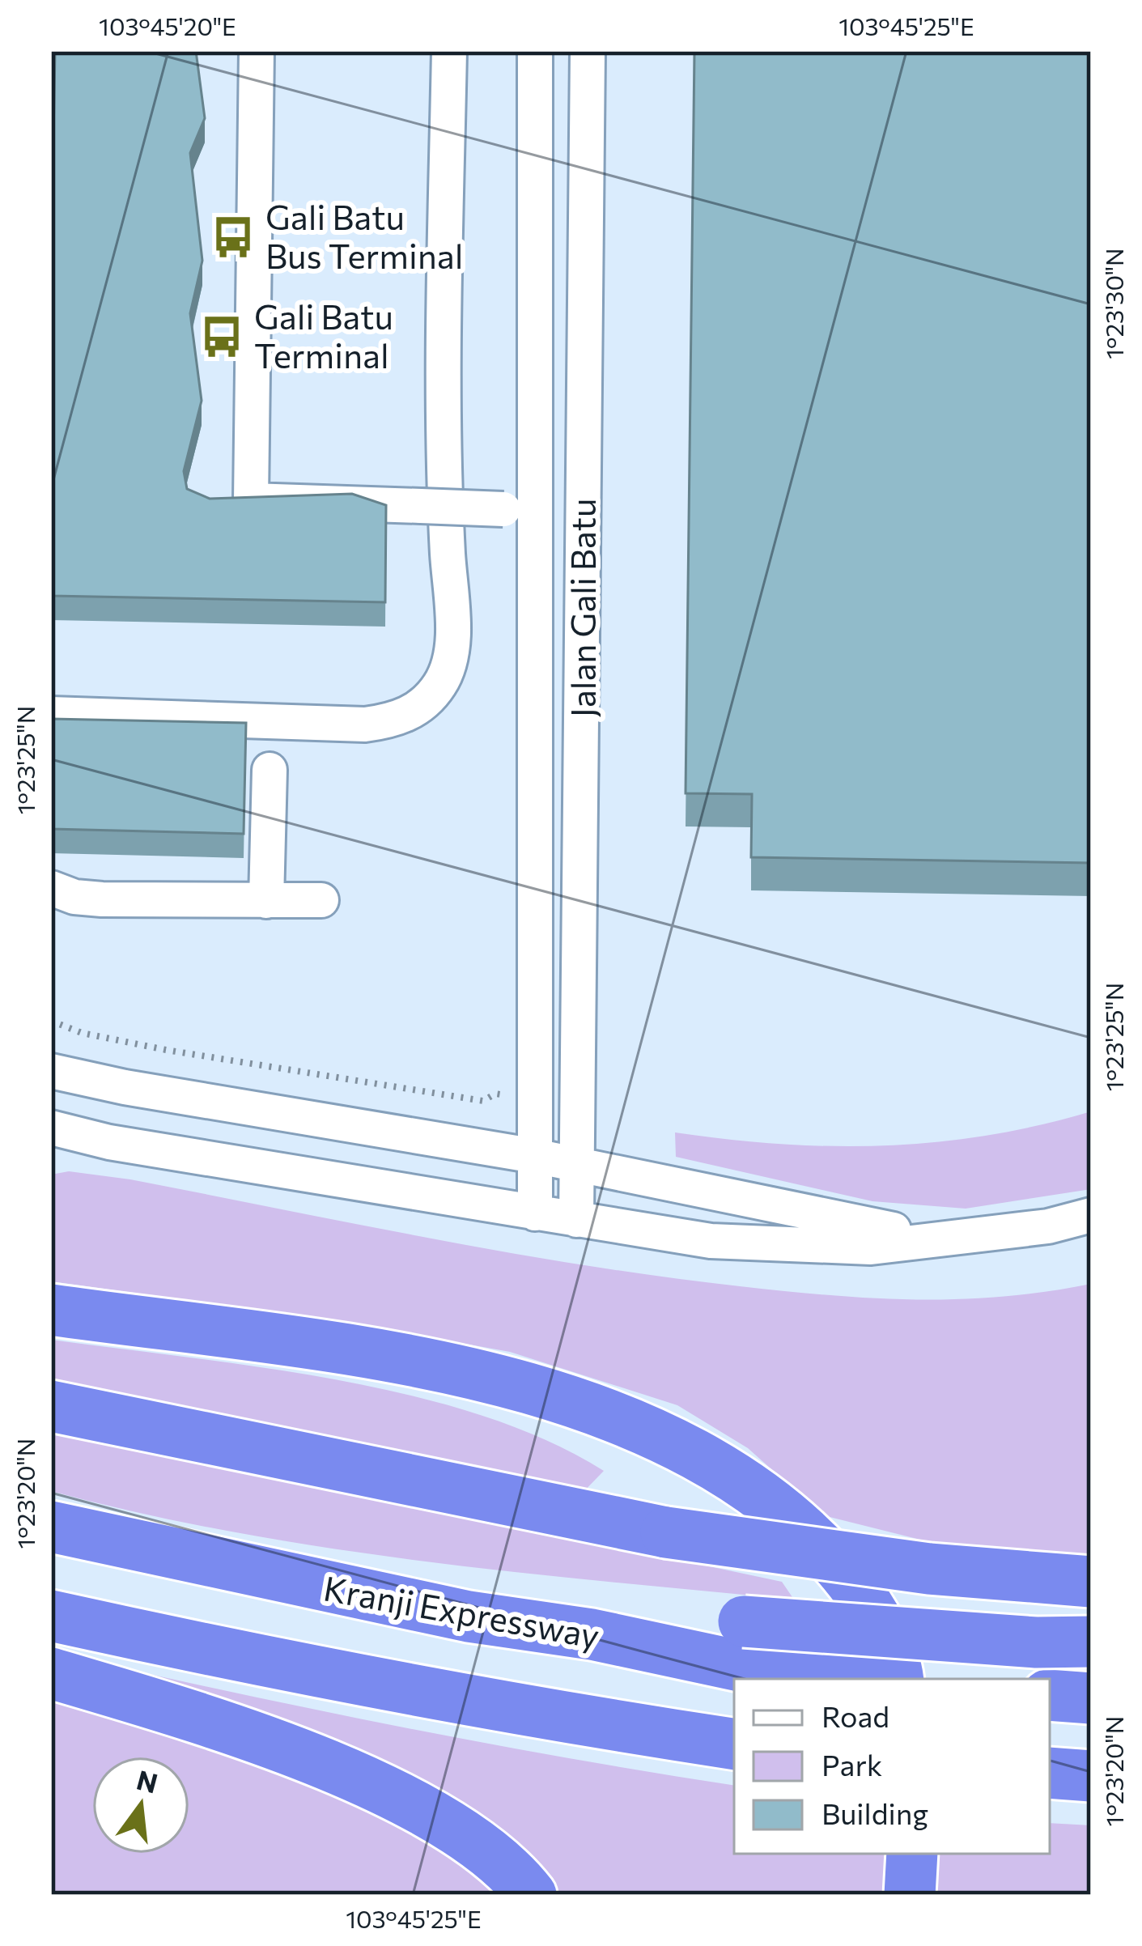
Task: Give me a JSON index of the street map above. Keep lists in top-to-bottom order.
{
  "streets": {
    "highway": ["Kranji Expressway"],
    "street": ["Jalan Gali Batu"]
  },
  "places": {
    "bus stop": ["Gali Batu Bus Terminal", "Gali Batu Terminal"]
  },
  "legend": ["Road", "Park", "Building"],
  "north": "top",
  "coordinates": [
    "103°45'20\"E",
    "103°45'25\"E",
    "1°23'30\"N",
    "1°23'25\"N",
    "1°23'20\"N"
  ]
}
